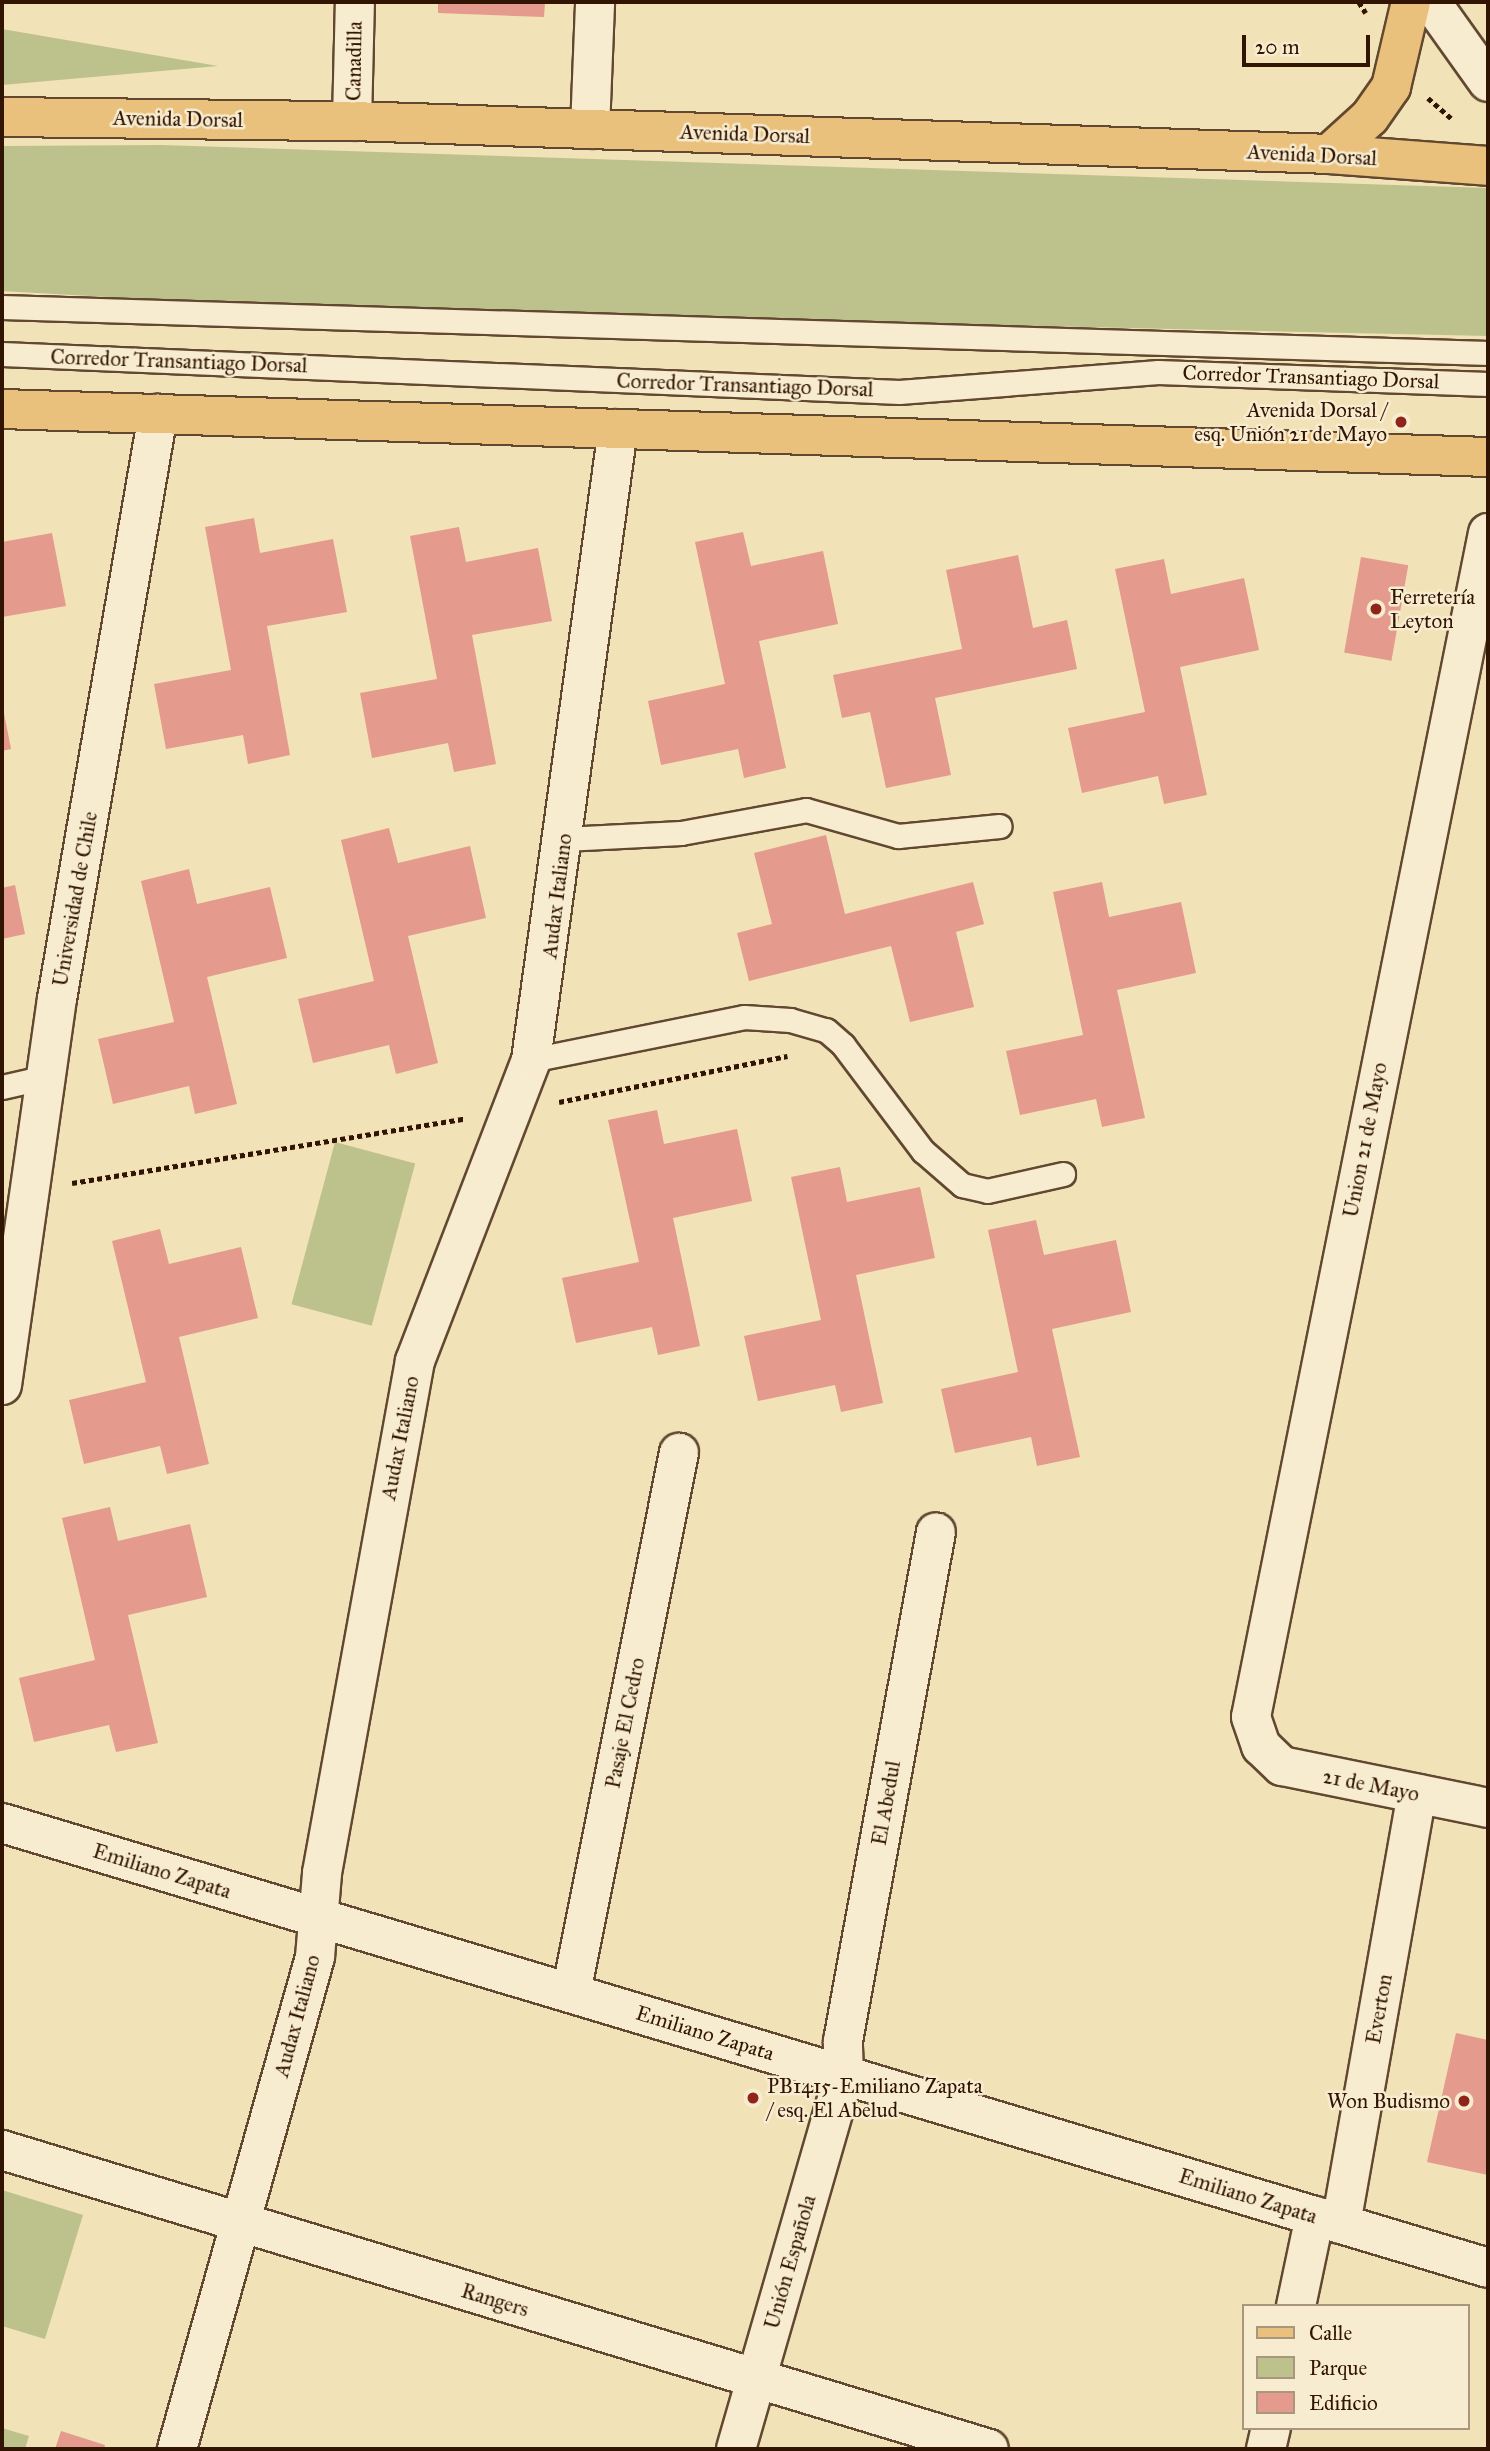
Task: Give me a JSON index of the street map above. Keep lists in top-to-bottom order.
{
  "streets": {
    "main road": ["Avenida Dorsal"],
    "street": [
      "Canadilla",
      "Audax Italiano",
      "Universidad de Chile",
      "Union 21 de Mayo",
      "Pasaje El Cedro",
      "21 de Mayo",
      "El Abedul",
      "Emiliano Zapata",
      "Everton",
      "Unión Española",
      "Rangers"
    ],
    "lane": ["Corredor Transantiago Dorsal"]
  },
  "crossings": [
    ["Canadilla", "Avenida Dorsal"],
    ["Audax Italiano", "Emiliano Zapata"],
    ["Audax Italiano", "Rangers"],
    ["Union 21 de Mayo", "21 de Mayo"],
    ["Pasaje El Cedro", "Emiliano Zapata"],
    ["21 de Mayo", "Everton"],
    ["El Abedul", "Emiliano Zapata"],
    ["El Abedul", "Unión Española"],
    ["Emiliano Zapata", "Everton"],
    ["Emiliano Zapata", "Unión Española"],
    ["Unión Española", "Rangers"]
  ],
  "places": [
    "Avenida Dorsal / esq. Unión 21 de Mayo",
    "Ferretería Leyton",
    "PB1415-Emiliano Zapata / esq. El Abelud",
    "Won Budismo"
  ],
  "legend": ["Calle", "Parque", "Edificio"],
  "scale_bar": "20 m"
}
